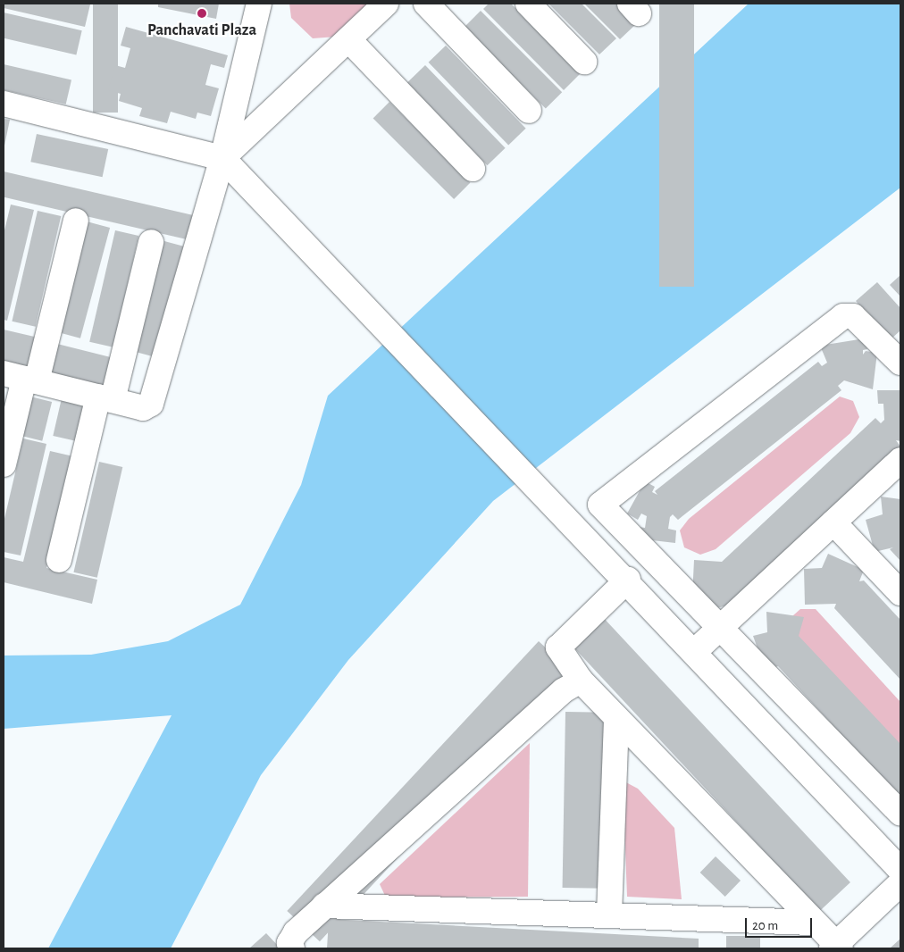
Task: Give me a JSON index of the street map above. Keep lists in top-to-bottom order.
{
  "places": ["Panchavati Plaza"],
  "scale_bar": "20 m"
}
